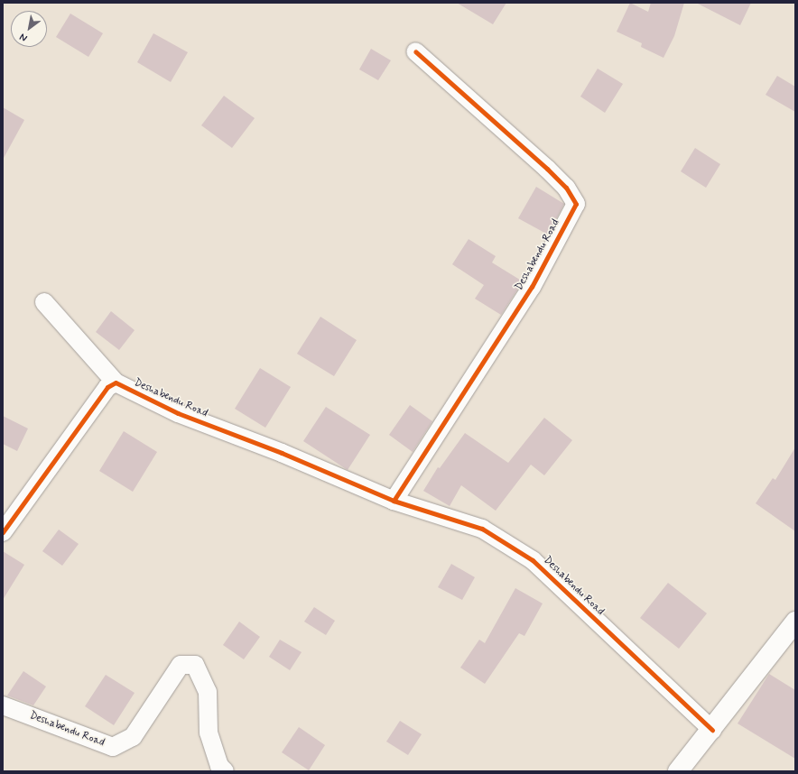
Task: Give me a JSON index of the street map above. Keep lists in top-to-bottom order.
{
  "streets": {
    "street": ["Deshabendu Road"]
  },
  "north": "bottom left"
}
